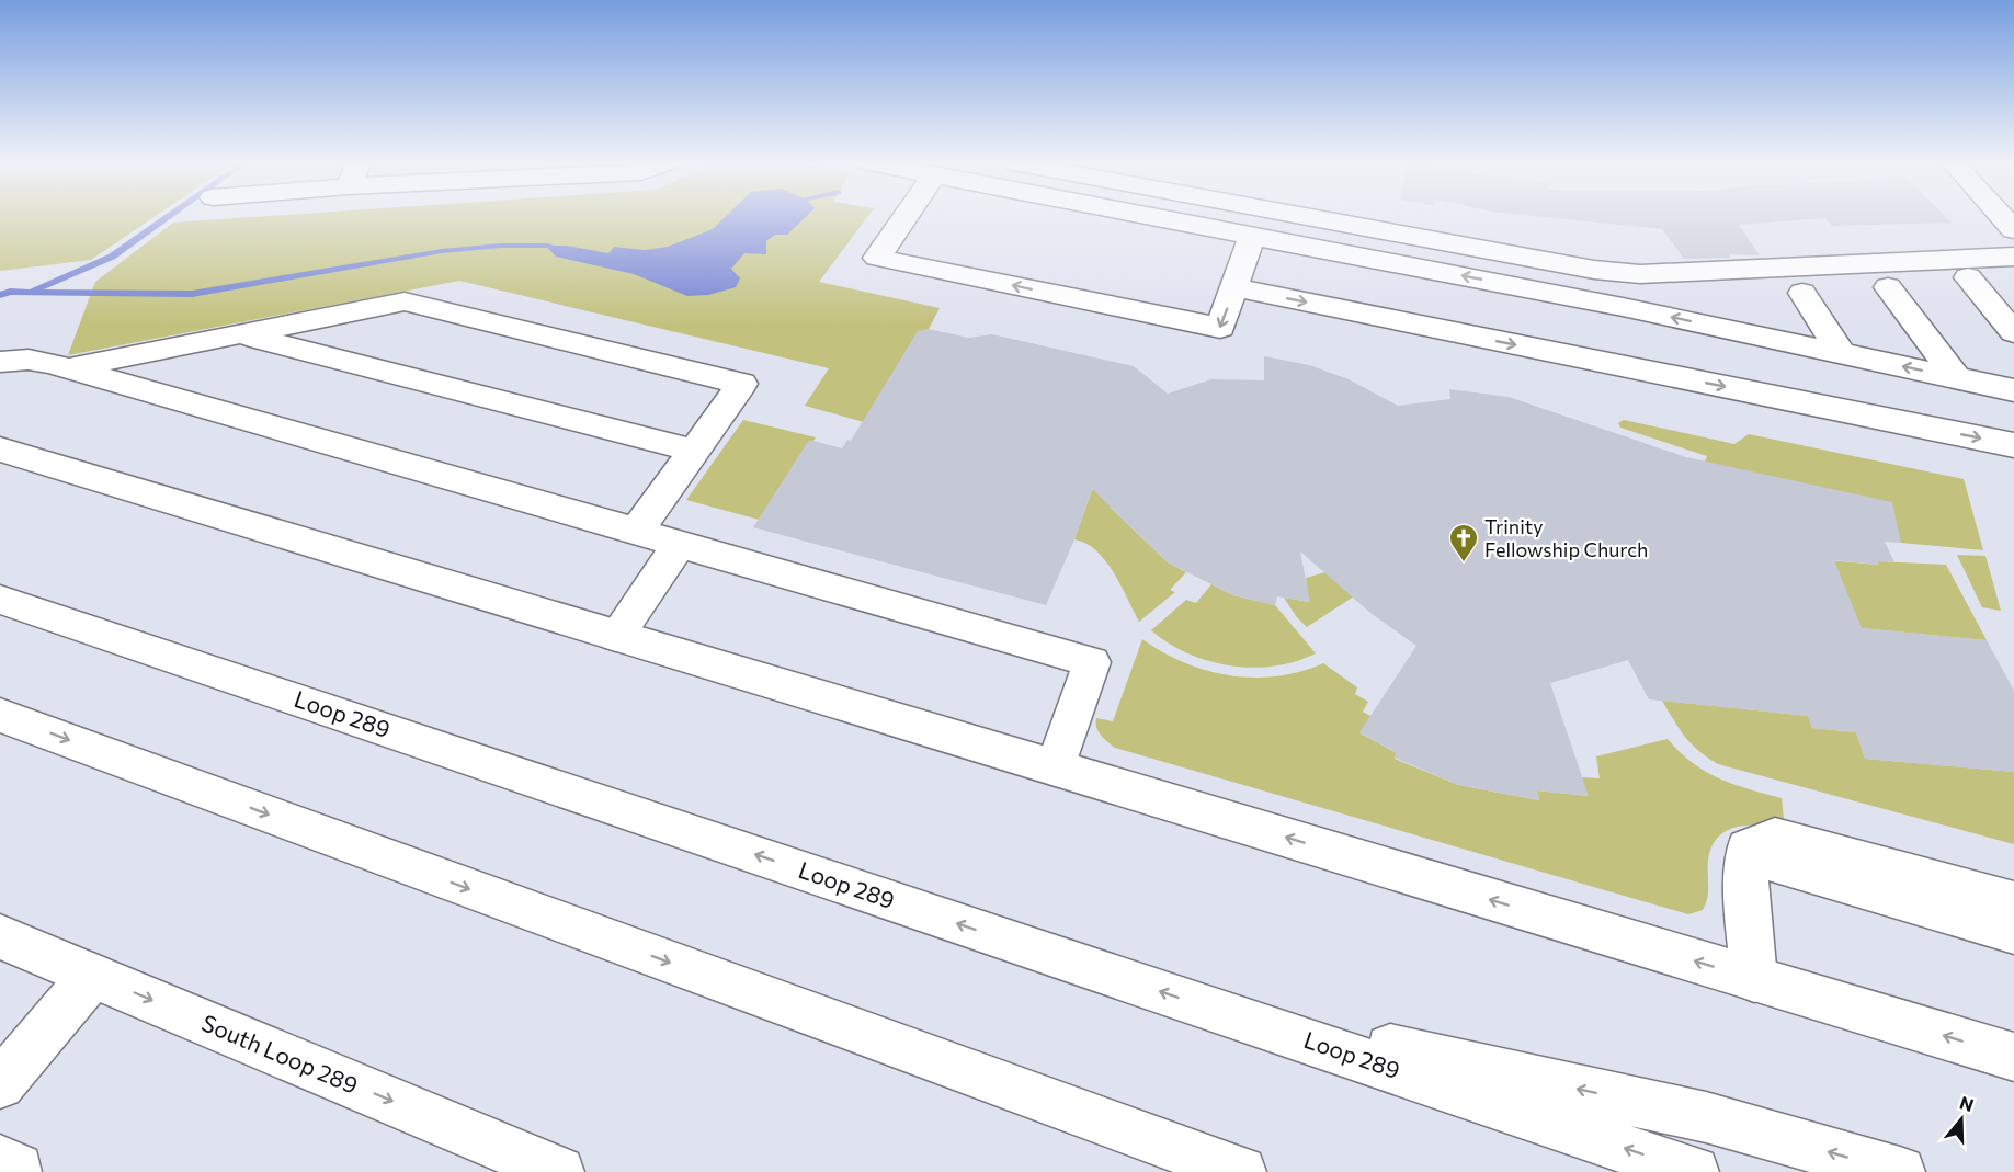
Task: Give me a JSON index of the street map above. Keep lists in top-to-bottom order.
{
  "streets": {
    "main road": ["Loop 289", "South Loop 289"]
  },
  "places": {
    "church": ["Trinity Fellowship Church"]
  },
  "north": "top"
}
